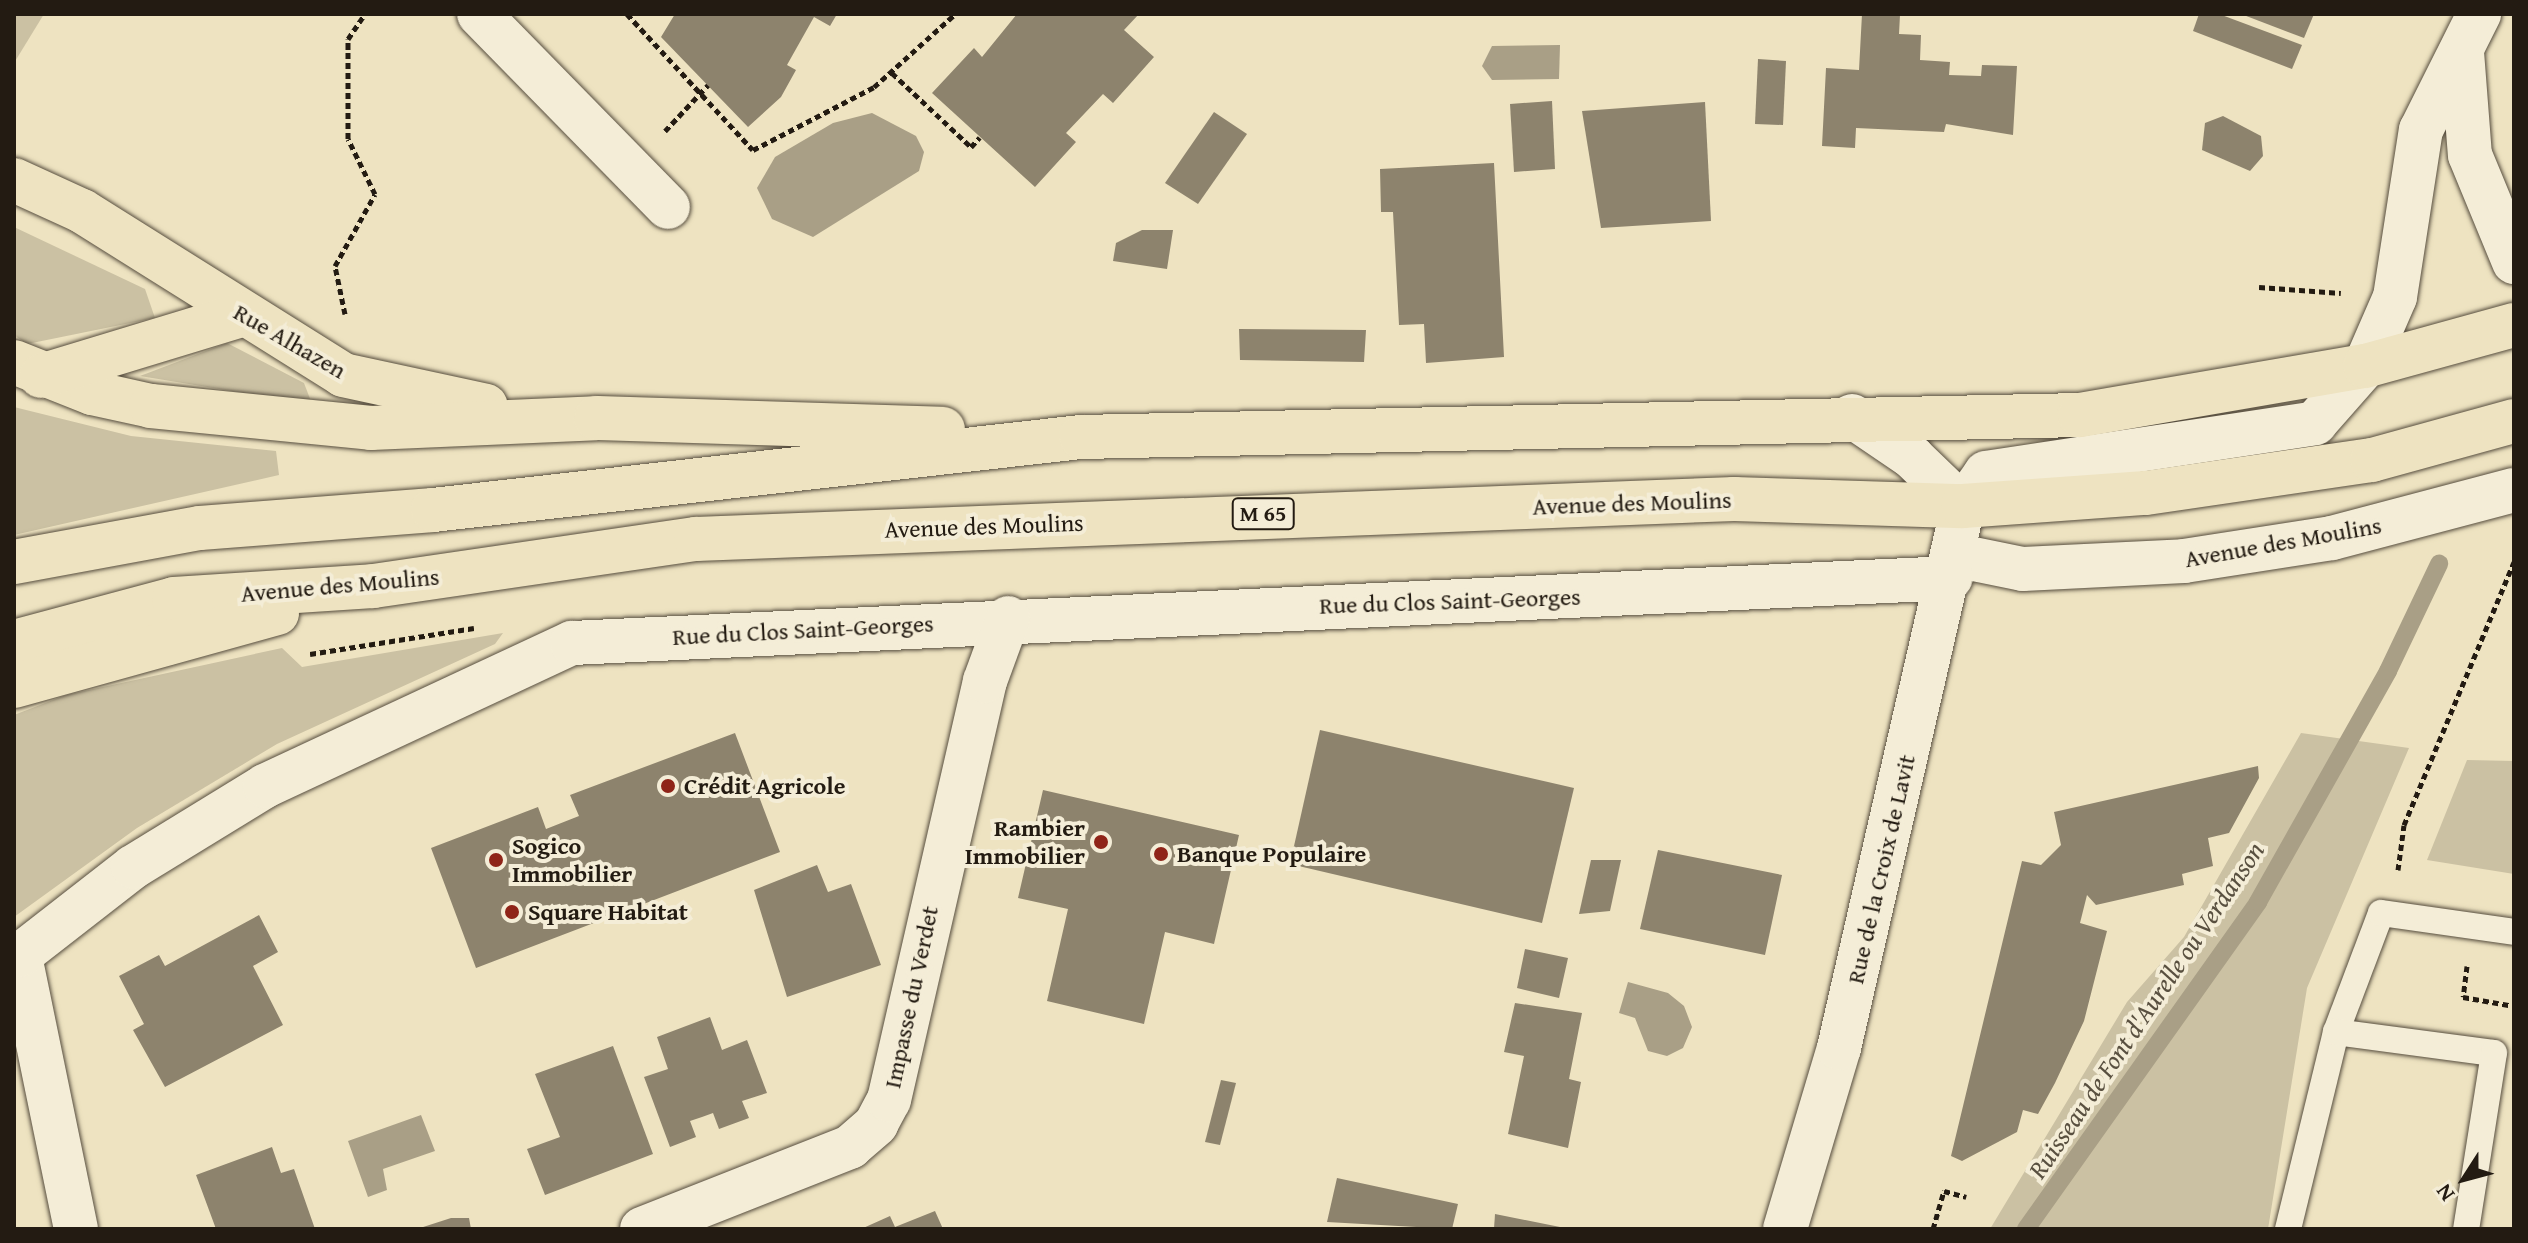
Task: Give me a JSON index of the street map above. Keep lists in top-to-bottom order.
{
  "streets": {
    "main road": ["Rue Alhazen", "Avenue des Moulins", "M 65"],
    "street": ["Rue du Clos Saint-Georges", "Rue de la Croix de Lavit", "Impasse du Verdet"]
  },
  "crossings": [
    ["Avenue des Moulins", "Rue du Clos Saint-Georges"],
    ["Avenue des Moulins", "Rue de la Croix de Lavit"],
    ["Rue du Clos Saint-Georges", "Rue de la Croix de Lavit"],
    ["Rue du Clos Saint-Georges", "Impasse du Verdet"]
  ],
  "water": ["Ruisseau de Font d'Aurelle ou Verdanson"],
  "places": [
    "Crédit Agricole",
    "Rambier Immobilier",
    "Banque Populaire",
    "Sogico Immobilier",
    "Square Habitat"
  ],
  "north": "bottom left"
}
